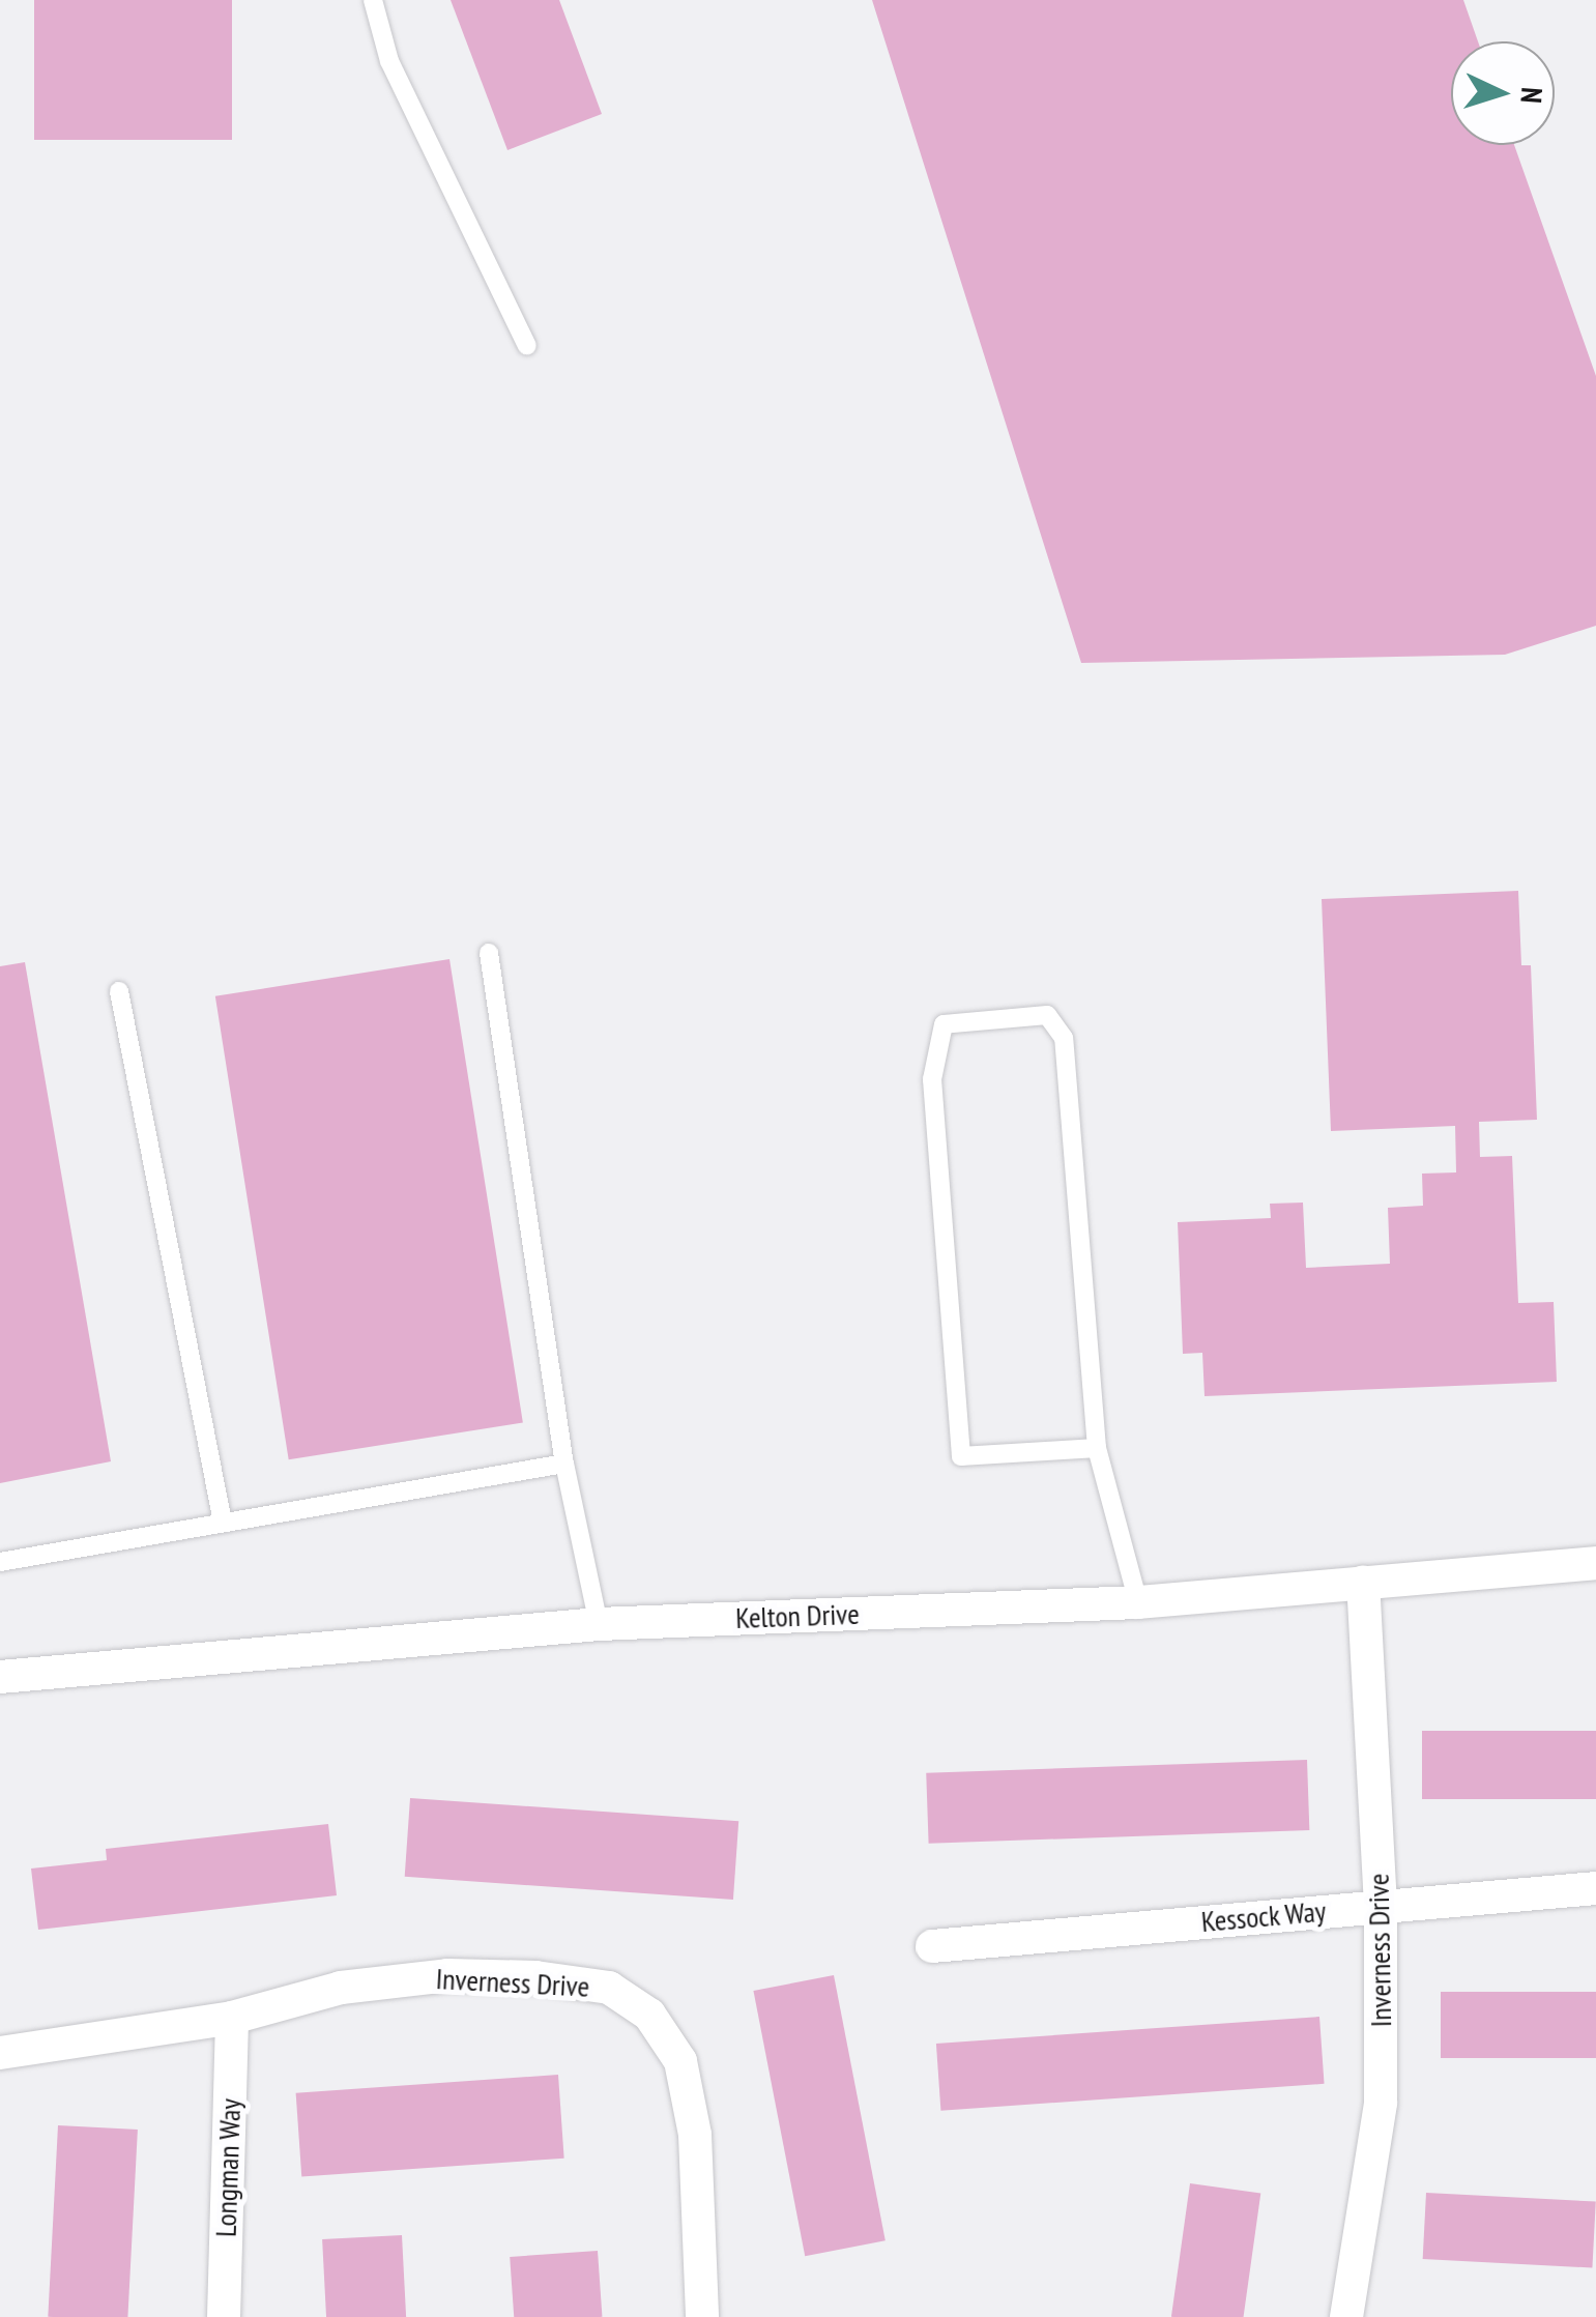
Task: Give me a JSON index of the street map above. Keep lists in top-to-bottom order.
{
  "streets": {
    "street": [
      "Kelton Drive",
      "Kessock Way",
      "Inverness Drive",
      "Longman Way"
    ]
  },
  "crossings": [
    ["Kelton Drive", "Inverness Drive"],
    ["Kessock Way", "Inverness Drive"],
    ["Inverness Drive", "Longman Way"]
  ],
  "north": "right"
}
